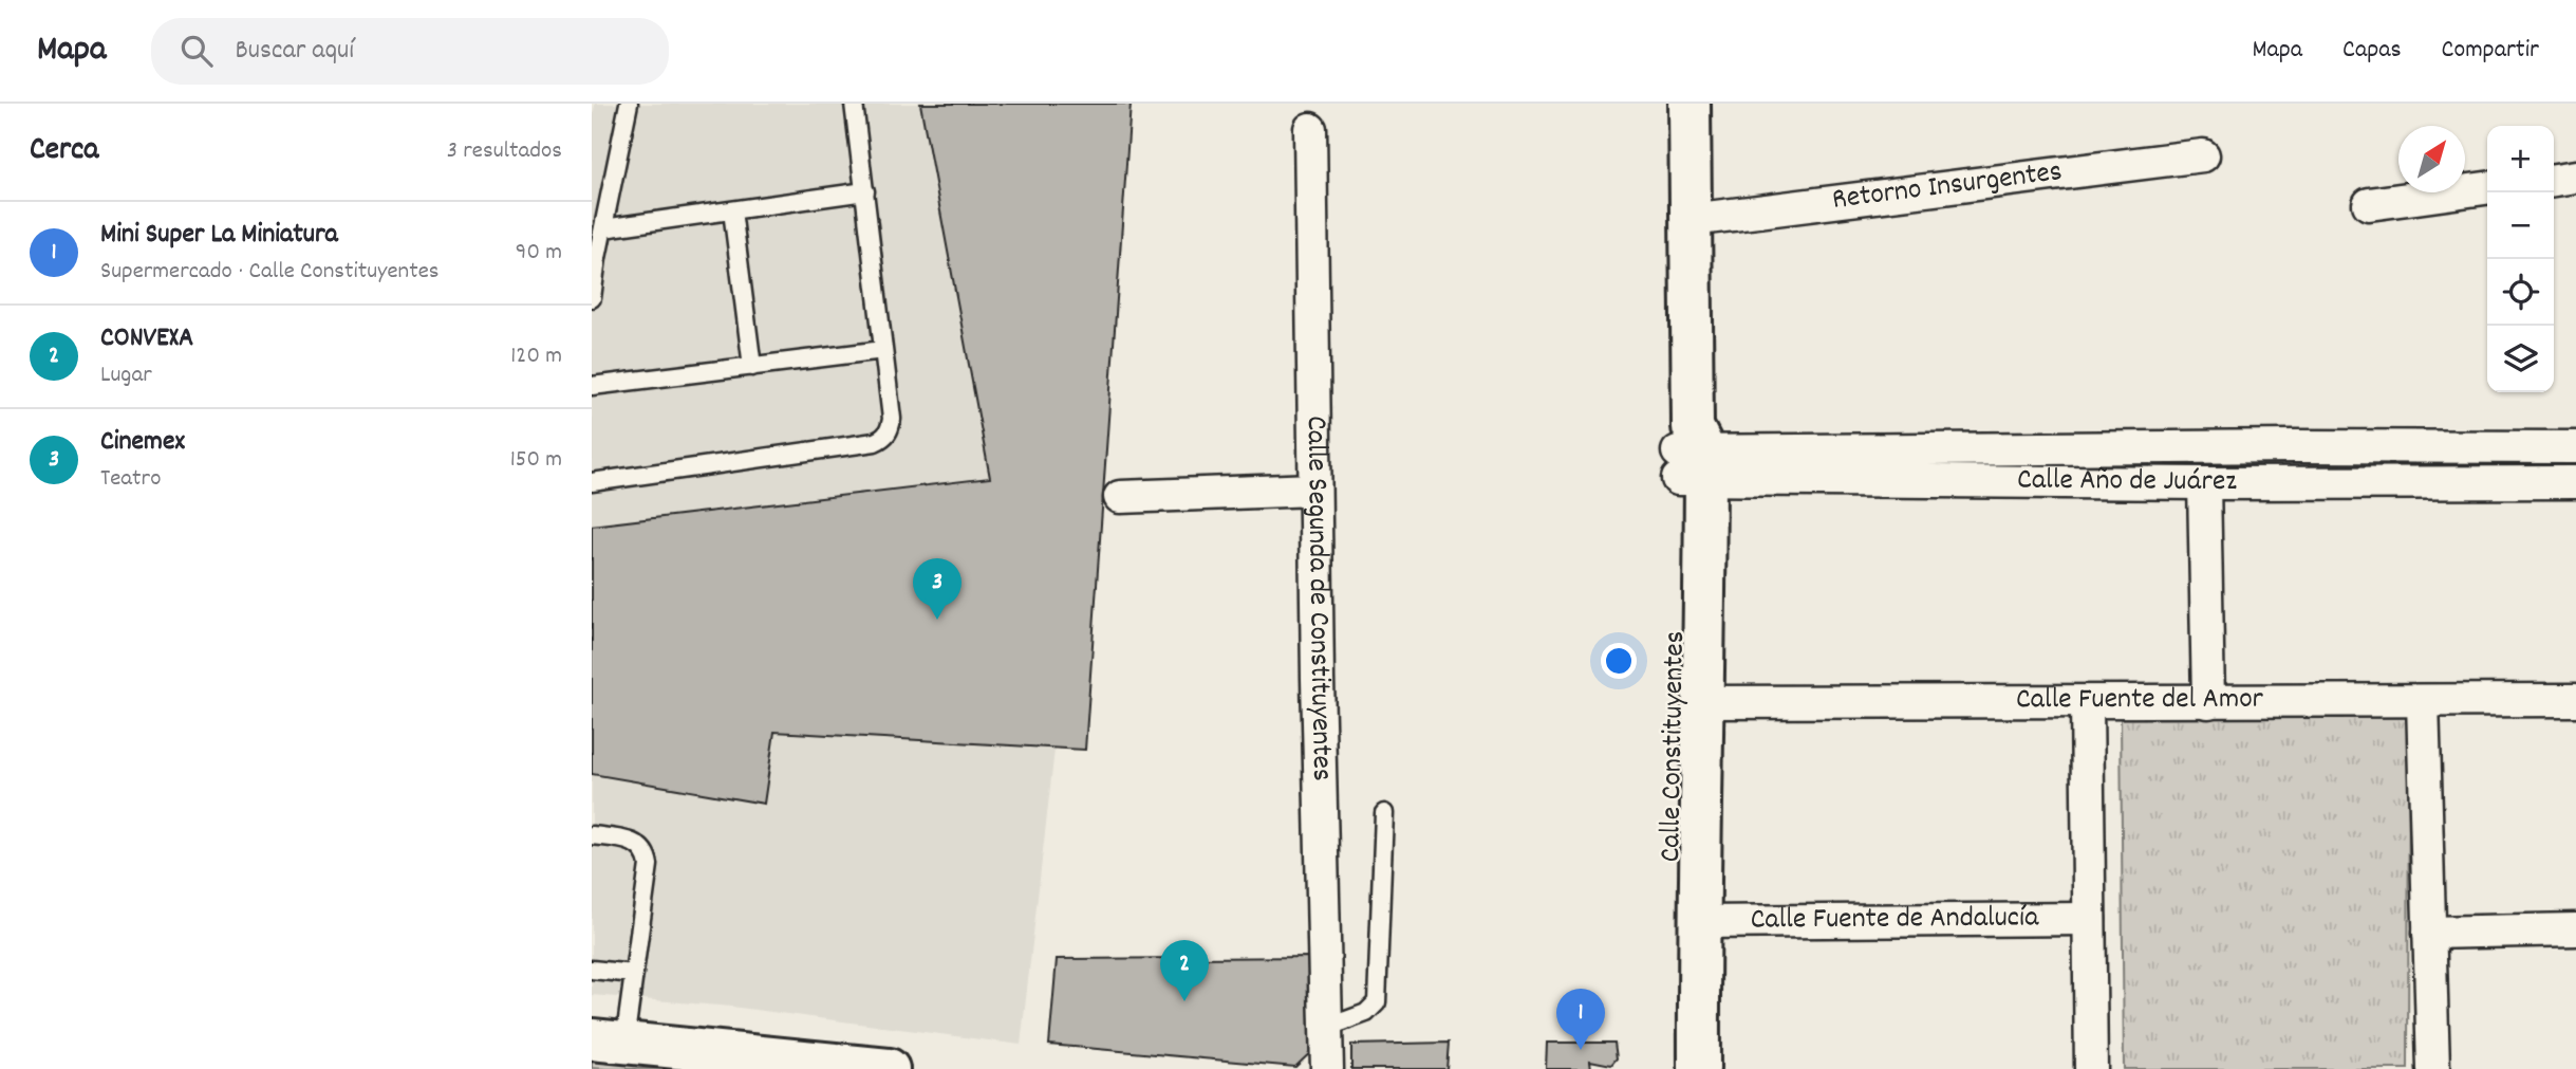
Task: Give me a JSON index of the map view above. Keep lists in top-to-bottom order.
{
  "streets": {
    "street": [
      "Retorno Insurgentes",
      "Calle Año de Juárez",
      "Calle Segunda de Constituyentes",
      "Calle Fuente del Amor",
      "Calle Constituyentes",
      "Calle Fuente de Andalucía"
    ]
  },
  "crossings": [
    ["Retorno Insurgentes", "Calle Constituyentes"],
    ["Calle Año de Juárez", "Calle Constituyentes"],
    ["Calle Fuente del Amor", "Calle Constituyentes"],
    ["Calle Constituyentes", "Calle Fuente de Andalucía"]
  ],
  "north": "top right",
  "page": {
    "header": "Mapa",
    "search": "Buscar aquí",
    "nav": ["Mapa", "Capas", "Compartir"],
    "heading": ["Cerca", "3 resultados"],
    "map_buttons": ["+", "−"],
    "list": [
      {
        "mark": "1",
        "name": "Mini Super La Miniatura",
        "note": "Supermercado · Calle Constituyentes",
        "value": "90 m"
      },
      {
        "mark": "2",
        "name": "CONVEXA",
        "note": "Lugar",
        "value": "120 m"
      },
      {
        "mark": "3",
        "name": "Cinemex",
        "note": "Teatro",
        "value": "150 m"
      }
    ],
    "pins": ["3", "2", "1"]
  }
}
